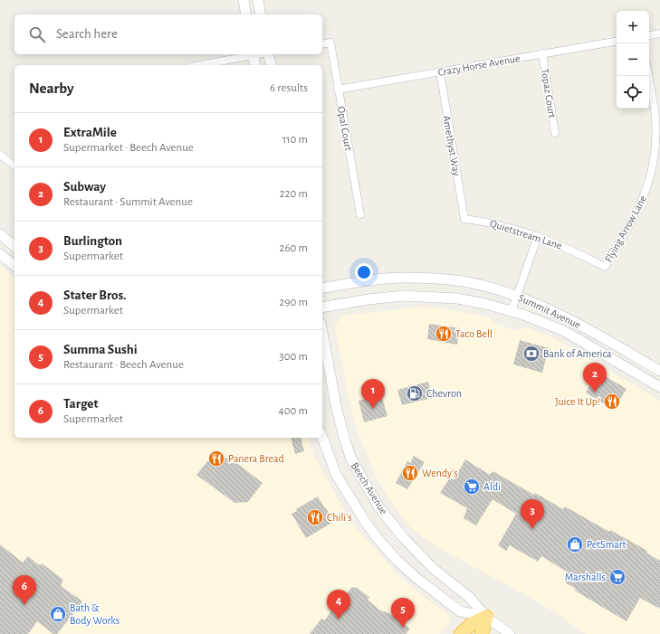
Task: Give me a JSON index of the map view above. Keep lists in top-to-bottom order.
{
  "streets": {
    "main road": ["Summit Avenue", "Beech Avenue"],
    "street": [
      "Crazy Horse Avenue",
      "Topaz Court",
      "Opal Court",
      "Amethyst Way",
      "Flying Arrow Lane",
      "Quietstream Lane"
    ]
  },
  "crossings": [
    ["Crazy Horse Avenue", "Topaz Court"],
    ["Crazy Horse Avenue", "Opal Court"],
    ["Crazy Horse Avenue", "Amethyst Way"],
    ["Amethyst Way", "Quietstream Lane"],
    ["Flying Arrow Lane", "Quietstream Lane"]
  ],
  "places": {
    "restaurant": [
      "Taco Bell",
      "Juice It Up!",
      "Panera Bread",
      "Wendy's",
      "Chili's"
    ],
    "bank": ["Bank of America"],
    "fuel station": ["Chevron"],
    "supermarket": ["Aldi", "Marshalls"],
    "shop": ["PetSmart", "Bath & Body Works"]
  },
  "page": {
    "map_buttons": ["+", "−"],
    "search": "Search here",
    "heading": ["Nearby", "6 results"],
    "list": [
      {
        "mark": "1",
        "name": "ExtraMile",
        "note": "Supermarket · Beech Avenue",
        "value": "110 m"
      },
      {
        "mark": "2",
        "name": "Subway",
        "note": "Restaurant · Summit Avenue",
        "value": "220 m"
      },
      {
        "mark": "3",
        "name": "Burlington",
        "note": "Supermarket",
        "value": "260 m"
      },
      {
        "mark": "4",
        "name": "Stater Bros.",
        "note": "Supermarket",
        "value": "290 m"
      },
      {
        "mark": "5",
        "name": "Summa Sushi",
        "note": "Restaurant · Beech Avenue",
        "value": "300 m"
      },
      {
        "mark": "6",
        "name": "Target",
        "note": "Supermarket",
        "value": "400 m"
      }
    ],
    "pins": [
      "2",
      "1",
      "3",
      "6",
      "4",
      "5"
    ]
  }
}
